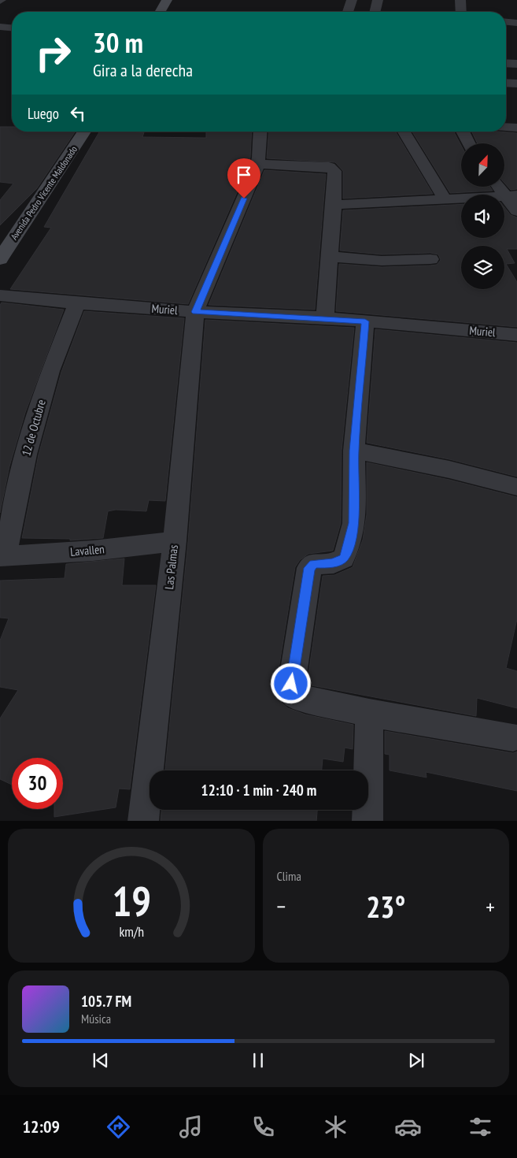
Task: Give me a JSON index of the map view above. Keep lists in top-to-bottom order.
{
  "streets": {
    "main road": ["Avenida Pedro Vicente Maldonado"],
    "street": [
      "Muriel",
      "12 de Octubre",
      "Lavallen",
      "Las Palmas"
    ]
  },
  "crossings": [
    ["Muriel", "12 de Octubre"],
    ["Muriel", "Las Palmas"],
    ["12 de Octubre", "Lavallen"],
    ["Lavallen", "Las Palmas"]
  ],
  "north": "top right",
  "page": {
    "turn": ["30 m", "Gira a la derecha"],
    "then": "Luego",
    "limit": "30",
    "trip": "12:10 · 1 min · 240 m",
    "tile": "Clima",
    "heat": ["−", "23°", "+"],
    "song": ["105.7 FM", "Música"],
    "tabs": "12:09",
    "gauge": ["19", "km/h"]
  }
}
